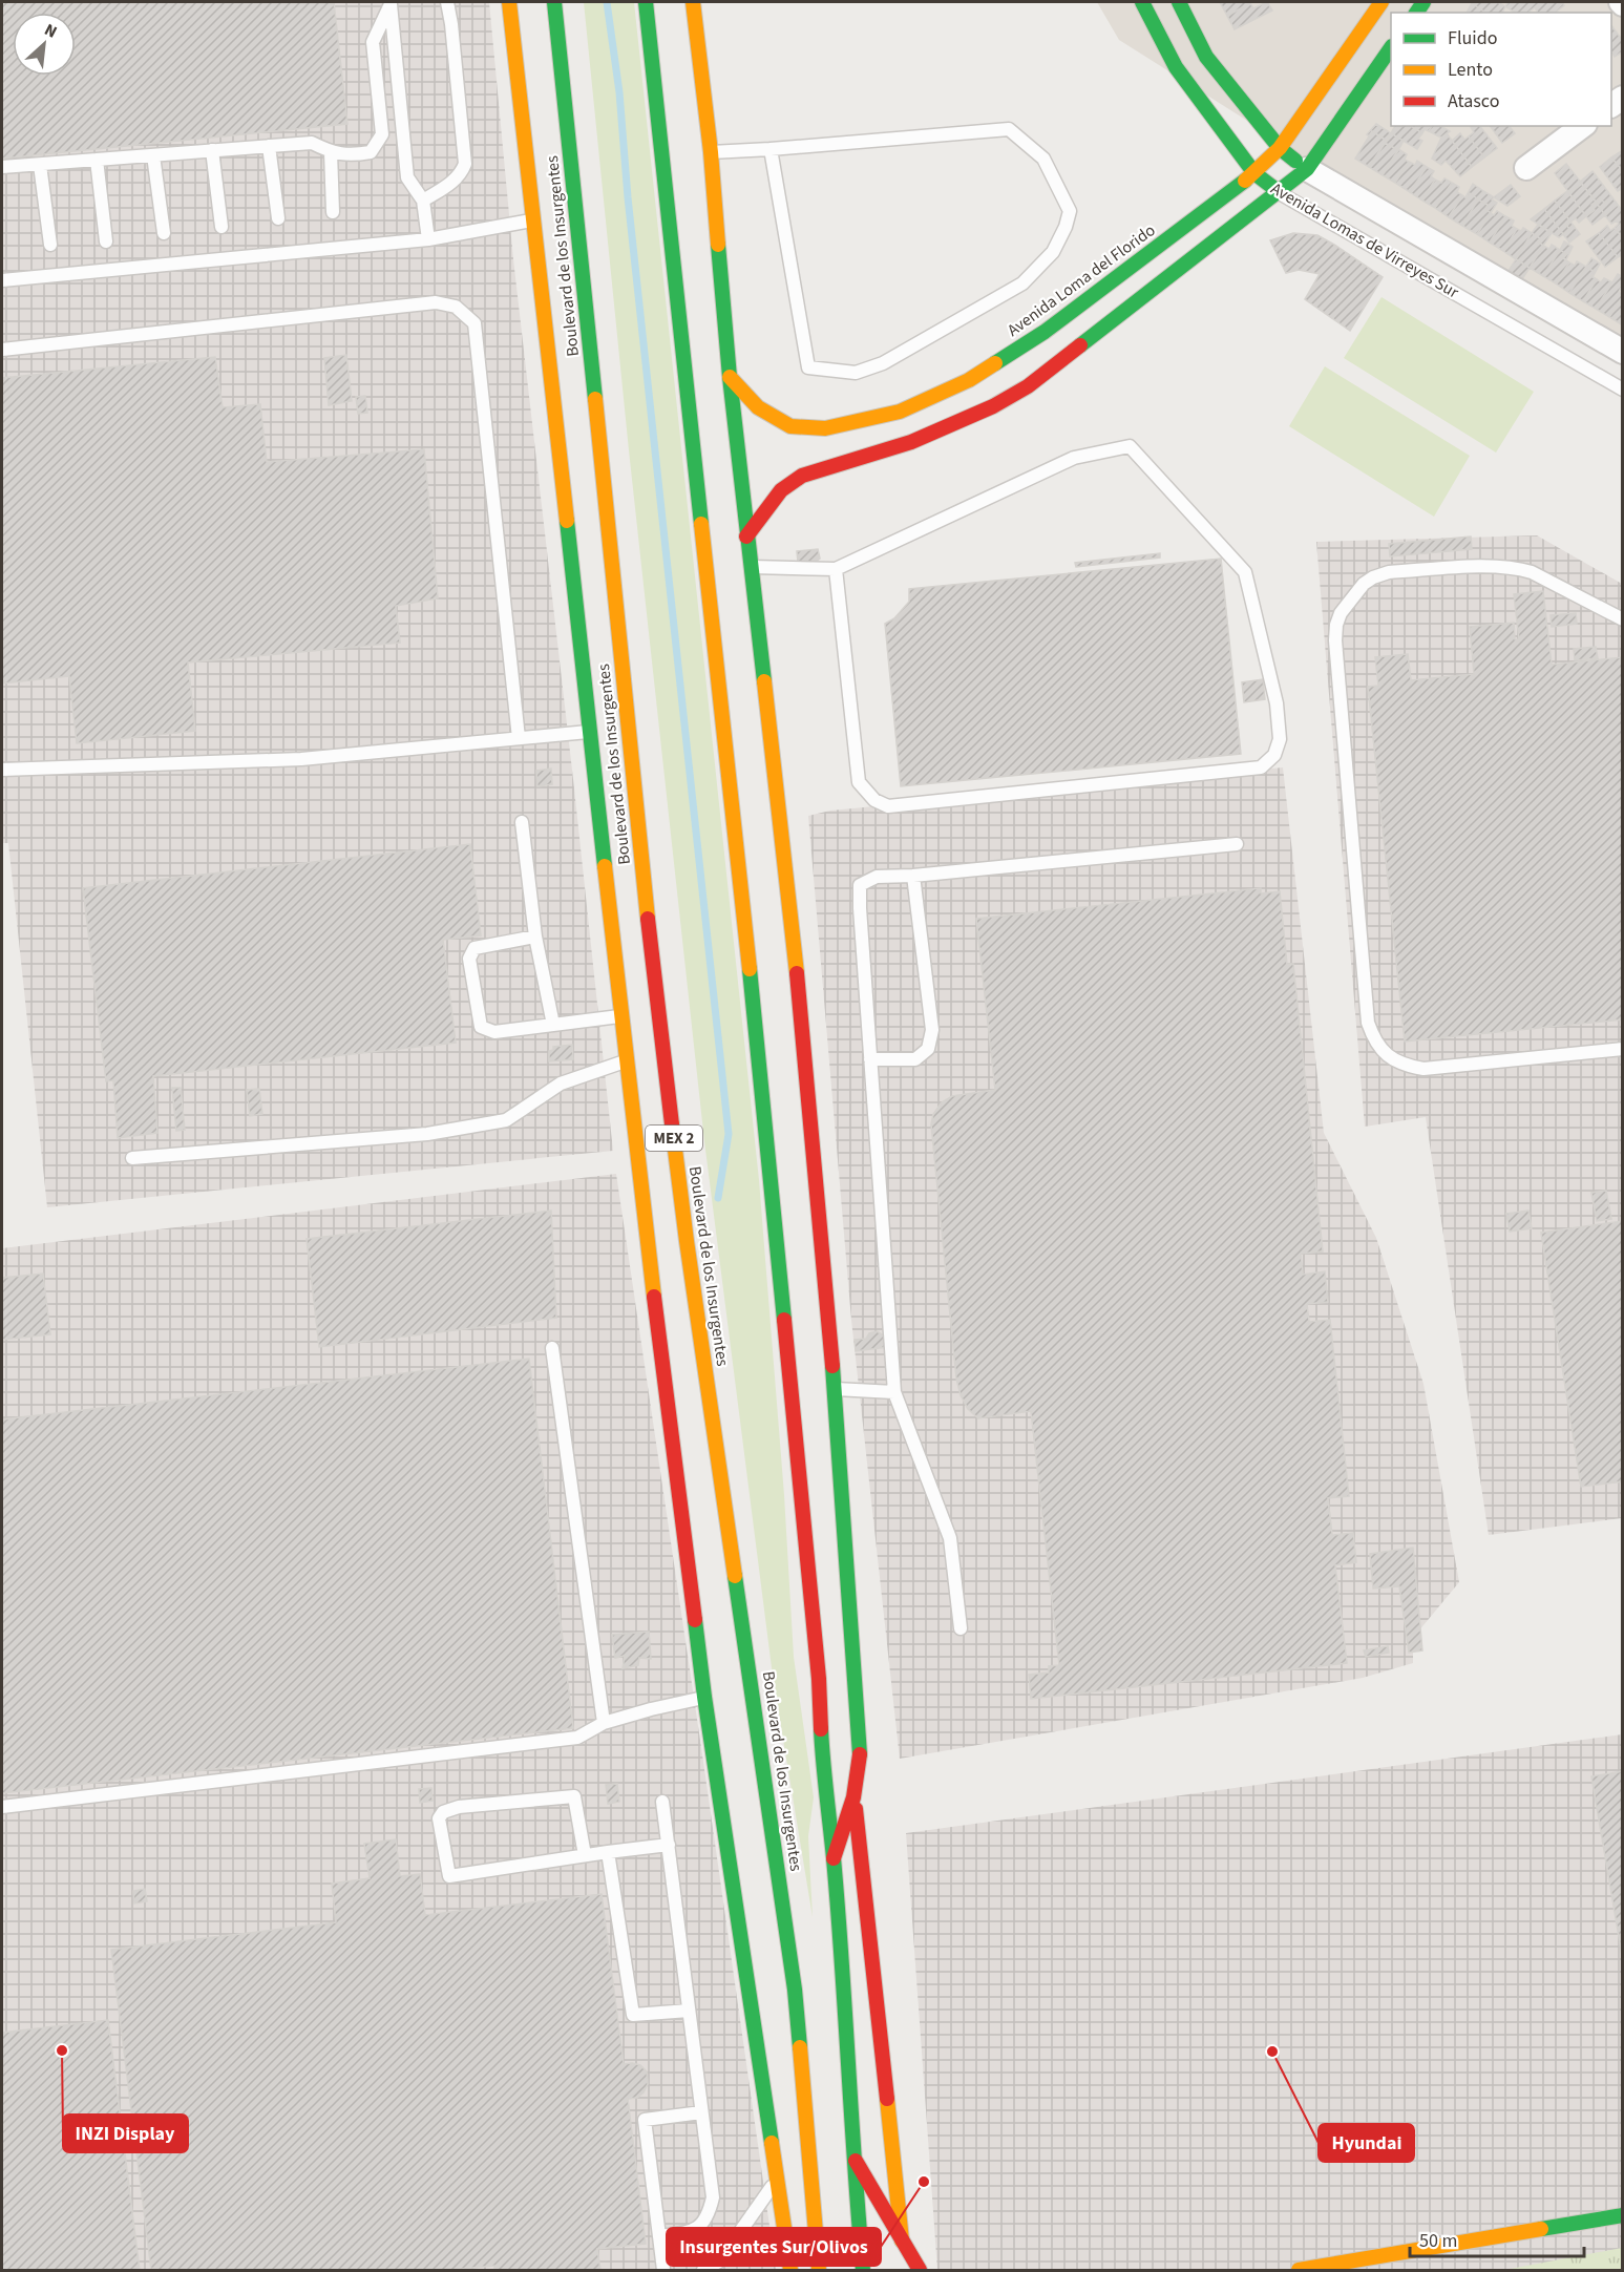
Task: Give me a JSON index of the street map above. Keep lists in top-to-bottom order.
{
  "streets": {
    "main road": [
      "Avenida Lomas de Virreyes Sur",
      "Boulevard de los Insurgentes",
      "Avenida Loma del Florido",
      "MEX 2"
    ]
  },
  "crossings": [
    ["Avenida Lomas de Virreyes Sur", "Avenida Loma del Florido"]
  ],
  "places": ["INZI Display", "Hyundai", "Insurgentes Sur/Olivos"],
  "legend": ["Fluido", "Lento", "Atasco"],
  "scale_bar": "50 m",
  "north": "top right"
}
